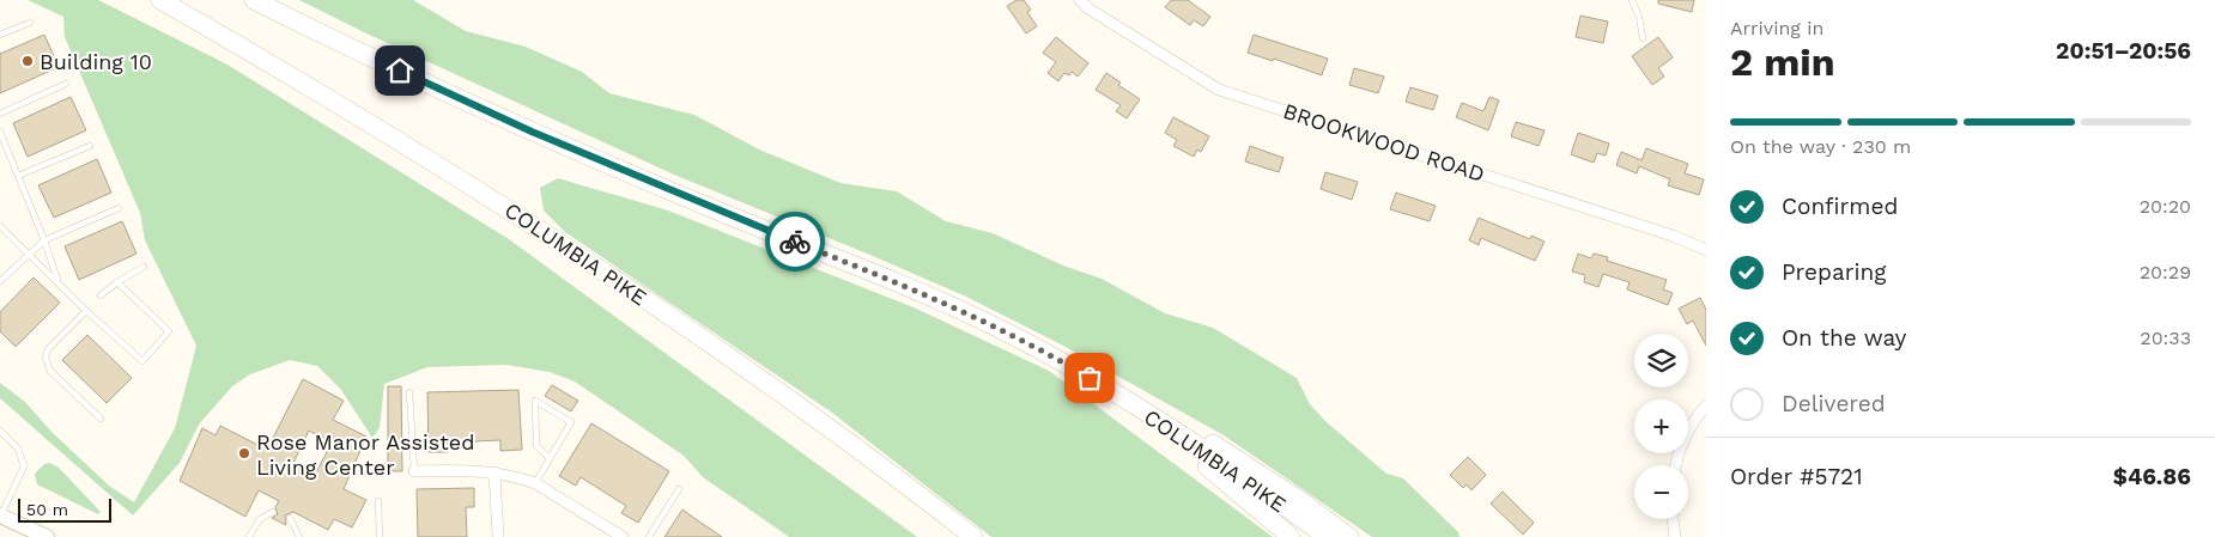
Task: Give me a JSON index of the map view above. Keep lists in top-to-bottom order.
{
  "streets": {
    "highway": ["COLUMBIA PIKE"],
    "street": ["BROOKWOOD ROAD"]
  },
  "places": ["Building 10", "Rose Manor Assisted Living Center"],
  "scale_bar": "50 m",
  "page": {
    "heading": ["2 min", "Arriving in", "20:51–20:56"],
    "panel": ["Order #5721", "$46.86"],
    "bar": "On the way · 230 m",
    "list": [
      ["Confirmed", "20:20"],
      ["Preparing", "20:29"],
      ["On the way", "20:33"],
      "Delivered"
    ],
    "map_buttons": ["+", "−"],
    "scale": "50 m"
  }
}
